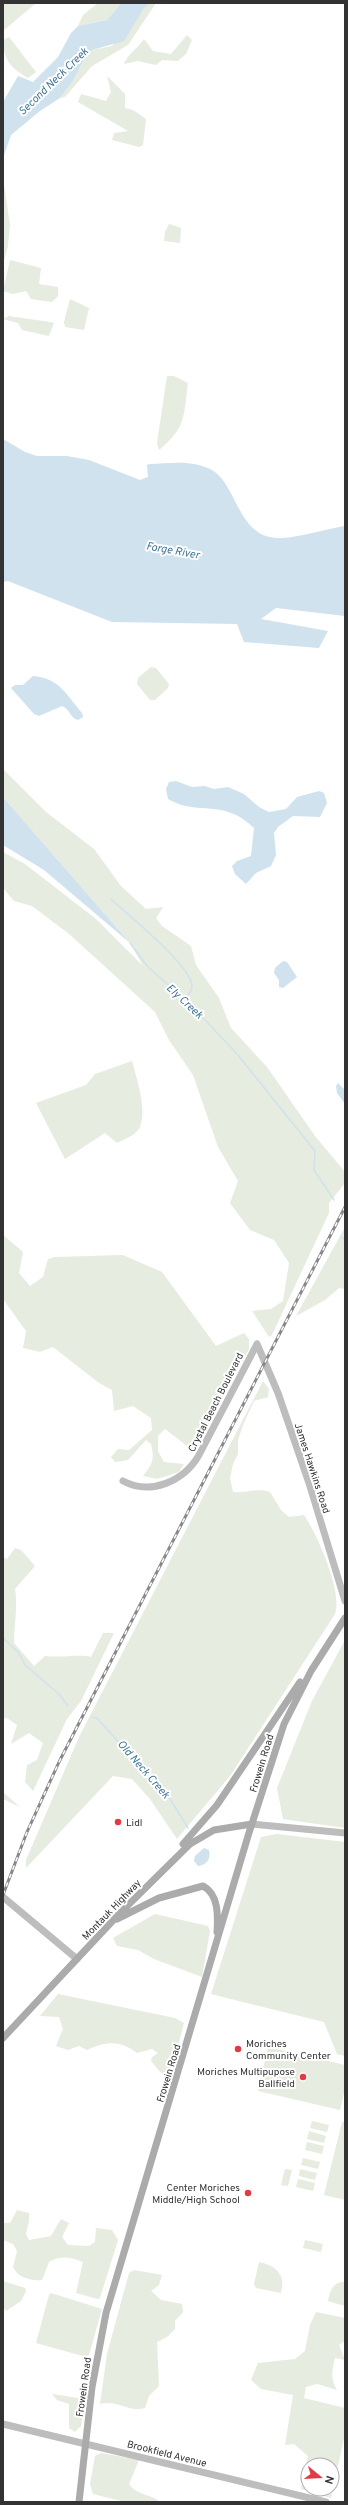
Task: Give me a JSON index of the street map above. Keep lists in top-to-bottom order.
{
  "streets": {
    "main road": ["Frowein Road", "Montauk Highway"],
    "street": ["Crystal Beach Boulevard", "James Hawkins Road", "Brookfield Avenue"]
  },
  "crossings": [
    ["Crystal Beach Boulevard", "James Hawkins Road"],
    ["Frowein Road", "Montauk Highway"],
    ["Frowein Road", "Brookfield Avenue"]
  ],
  "water": [
    "Second Neck Creek",
    "Forge River",
    "Ely Creek",
    "Old Neck Creek"
  ],
  "places": [
    "Lidl",
    "Moriches Community Center",
    "Moriches Multipupose Ballfield",
    "Center Moriches Middle/High School"
  ],
  "north": "right"
}
